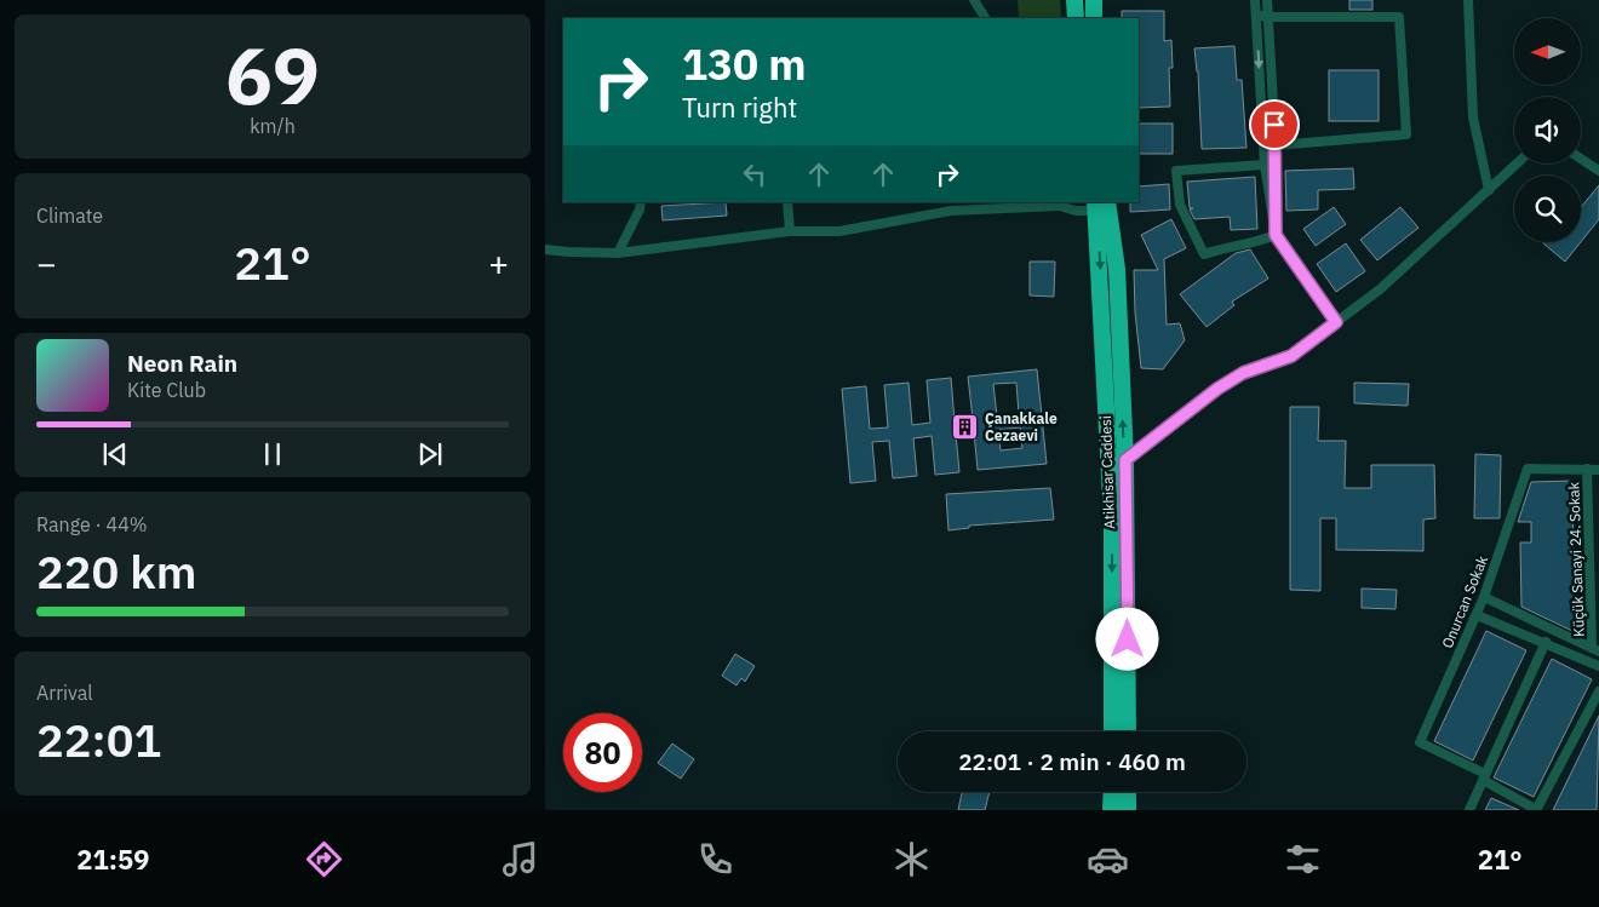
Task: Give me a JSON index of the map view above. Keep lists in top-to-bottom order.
{
  "streets": {
    "highway": ["Atikhisar Caddesi"],
    "street": ["Küçük Sanayi 24. Sokak", "Onurcan Sokak"]
  },
  "crossings": [
    ["Küçük Sanayi 24. Sokak", "Onurcan Sokak"]
  ],
  "places": {
    "building": ["Çanakkale Cezaevi"]
  },
  "north": "left",
  "page": {
    "tile": [
      ["69", "km/h"],
      "Climate",
      ["Range · 44%", "220 km"],
      ["Arrival", "22:01"]
    ],
    "turn": ["130 m", "Turn right"],
    "heat": ["−", "21°", "+"],
    "song": ["Neon Rain", "Kite Club"],
    "limit": "80",
    "trip": "22:01 · 2 min · 460 m",
    "tabs": ["21:59", "21°"]
  }
}
